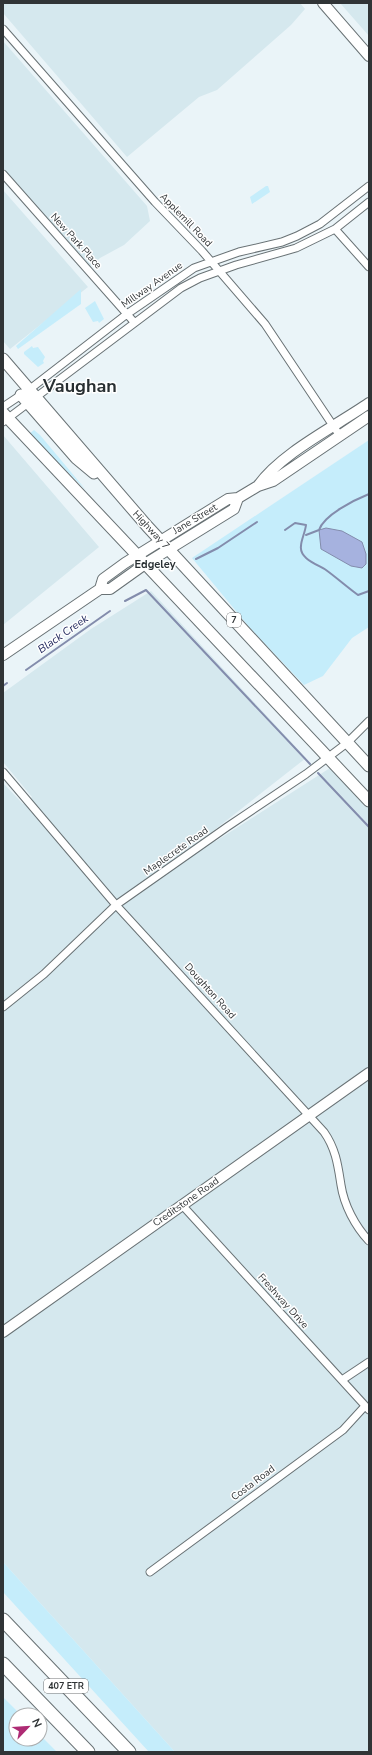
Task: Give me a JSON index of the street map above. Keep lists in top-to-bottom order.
{
  "streets": {
    "highway": ["407 ETR"],
    "main road": [
      "Jane Street",
      "Highway 7",
      "7",
      "Creditstone Road"
    ],
    "street": [
      "Applemill Road",
      "New Park Place",
      "Millway Avenue",
      "Maplecrete Road",
      "Doughton Road",
      "Freshway Drive",
      "Costa Road"
    ]
  },
  "crossings": [
    ["Applemill Road", "Millway Avenue"],
    ["Applemill Road", "Jane Street"],
    ["New Park Place", "Millway Avenue"],
    ["Millway Avenue", "Highway 7"],
    ["Jane Street", "Highway 7"],
    ["Highway 7", "Maplecrete Road"],
    ["Maplecrete Road", "Doughton Road"],
    ["Doughton Road", "Creditstone Road"],
    ["Creditstone Road", "Freshway Drive"],
    ["Freshway Drive", "Costa Road"]
  ],
  "districts": ["Vaughan", "Edgeley"],
  "water": ["Black Creek"],
  "north": "top right"
}
